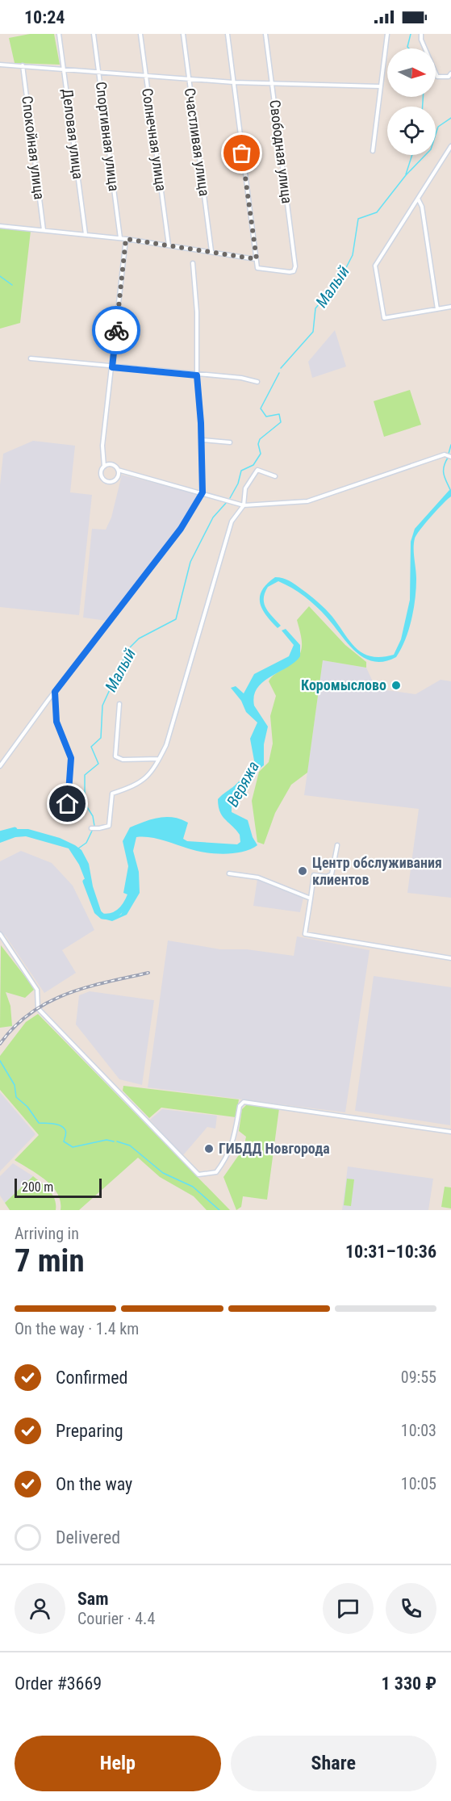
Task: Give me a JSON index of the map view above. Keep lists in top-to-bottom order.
{
  "streets": {
    "street": [
      "Деловая улица",
      "Спортивная улица",
      "Солнечная улица",
      "Счастливая улица",
      "Спокойная улица",
      "Свободная улица"
    ]
  },
  "water": ["Малый", "Веряжа"],
  "places": ["Коромыслово", "Центр обслуживания клиентов", "ГИБДД Новгорода"],
  "scale_bar": "200 m",
  "north": "right",
  "page": {
    "status": "10:24",
    "scale": "200 m",
    "heading": ["7 min", "Arriving in", "10:31–10:36"],
    "panel": [
      "Sam",
      "Courier · 4.4",
      "Order #3669",
      "1 330 ₽"
    ],
    "bar": "On the way · 1.4 km",
    "list": [
      ["Confirmed", "09:55"],
      ["Preparing", "10:03"],
      ["On the way", "10:05"],
      "Delivered"
    ],
    "buttons": ["Help", "Share"]
  }
}
